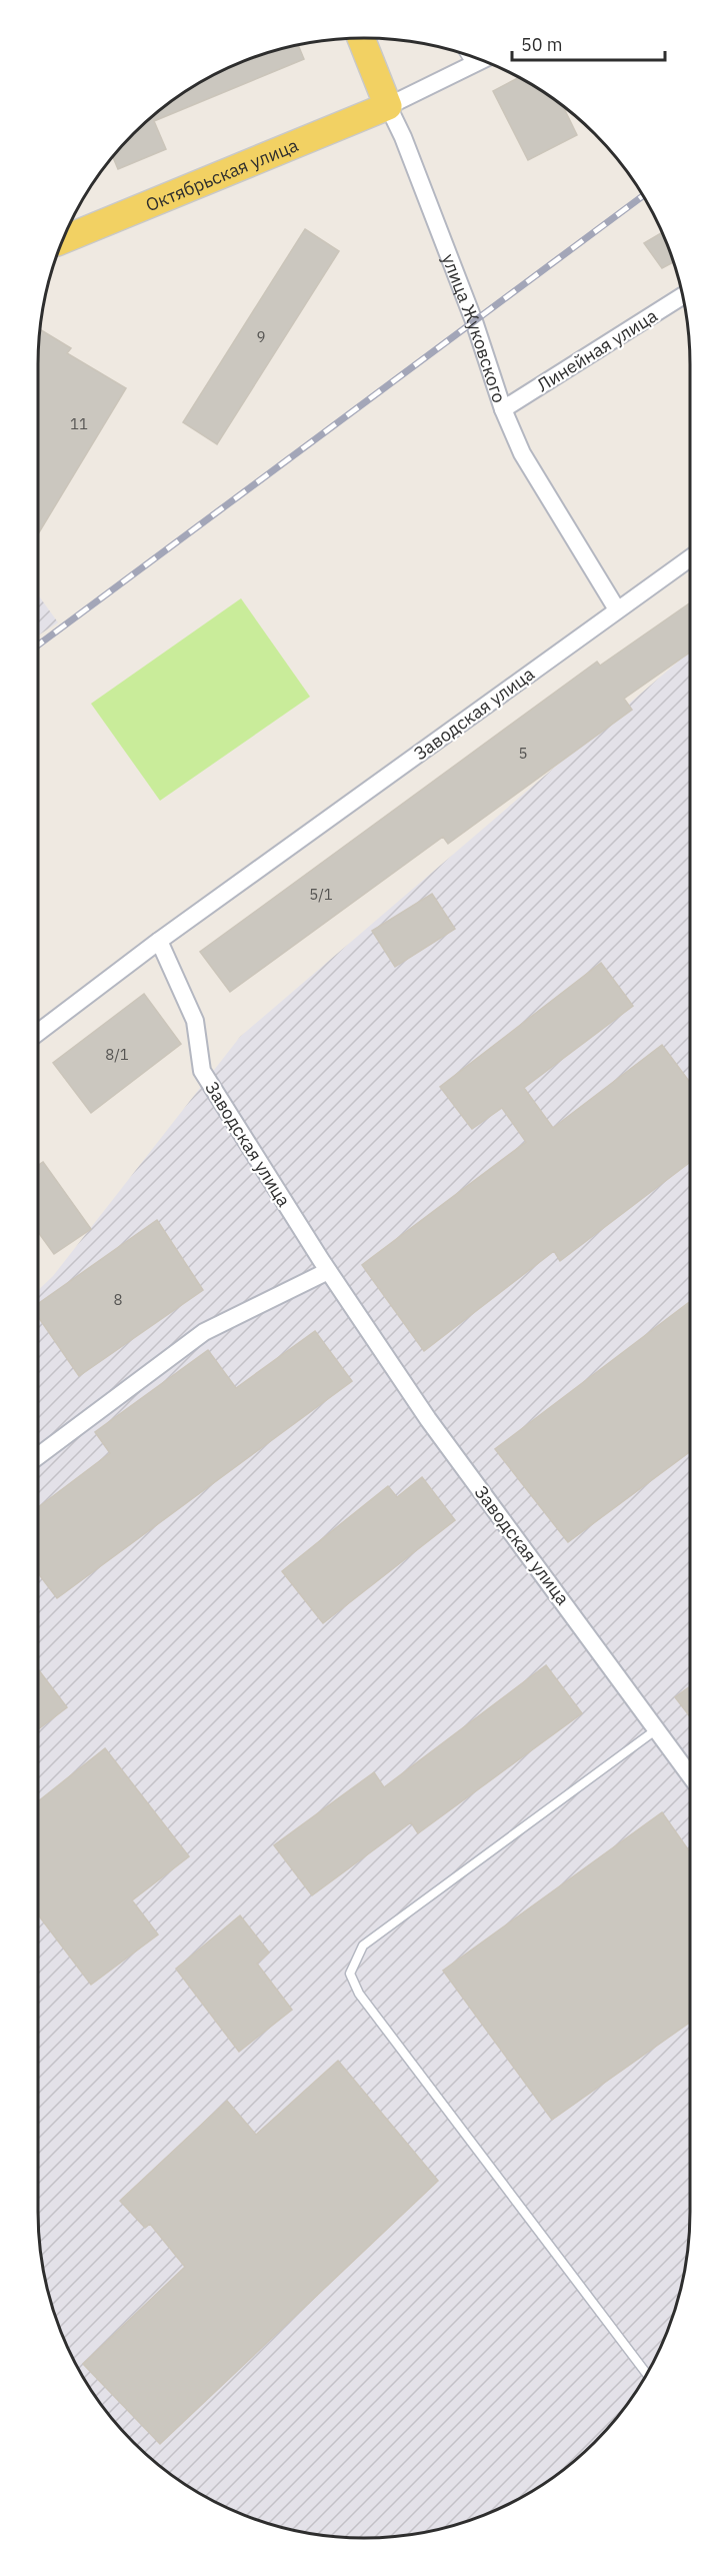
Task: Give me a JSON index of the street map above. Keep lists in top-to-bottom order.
{
  "streets": {
    "main road": ["Октябрьская улица", "улица Жуковского"],
    "street": ["Линейная улица", "Заводская улица"]
  },
  "crossings": [
    ["Октябрьская улица", "улица Жуковского"],
    ["улица Жуковского", "Линейная улица"],
    ["улица Жуковского", "Заводская улица"]
  ],
  "house_numbers": [
    "9",
    "11",
    "5",
    "5/1",
    "8/1",
    "8"
  ],
  "scale_bar": "50 m"
}
